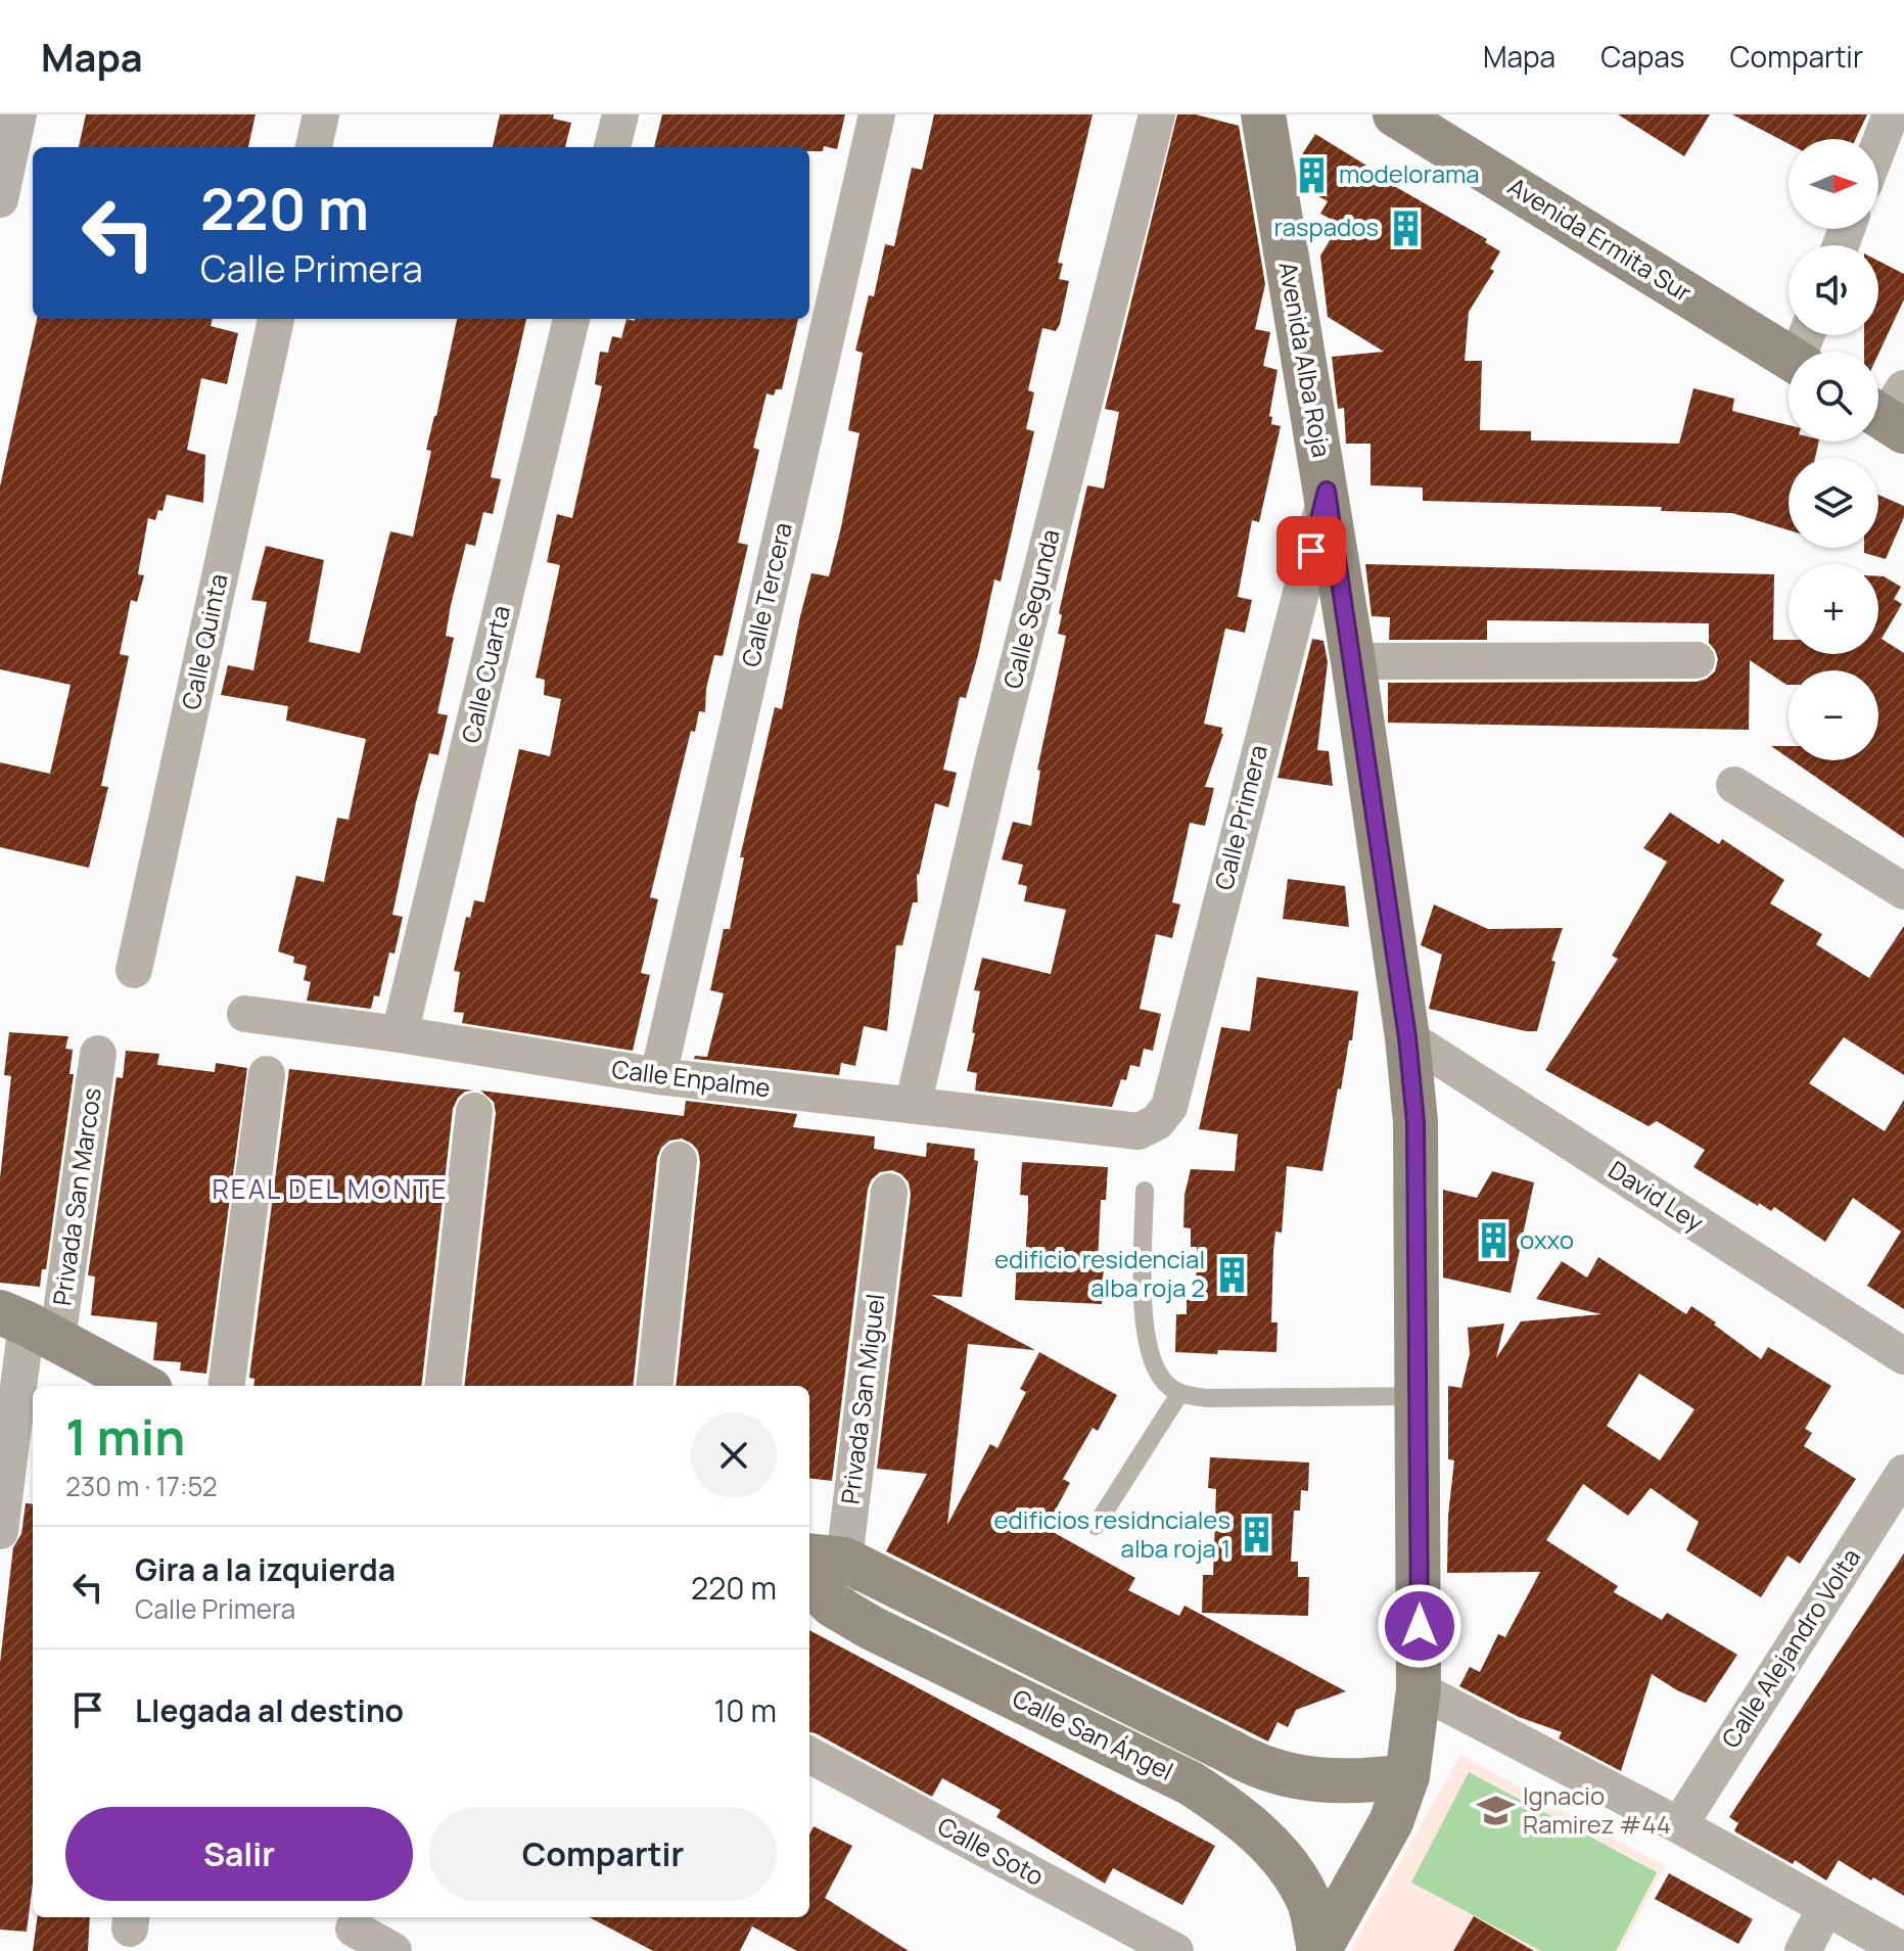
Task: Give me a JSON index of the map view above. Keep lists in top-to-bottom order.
{
  "streets": {
    "main road": ["Avenida Ermita Sur", "Avenida Alba Roja", "Calle San Ángel"],
    "street": [
      "Calle Tercera",
      "Calle Segunda",
      "Calle Quinta",
      "Calle Cuarta",
      "Calle Primera",
      "Calle Enpalme",
      "Privada San Marcos",
      "David Ley",
      "Privada San Miguel",
      "Calle Alejandro Volta",
      "Calle Soto"
    ]
  },
  "crossings": [
    ["Avenida Alba Roja", "Calle Primera"],
    ["Avenida Alba Roja", "David Ley"],
    ["Avenida Alba Roja", "Calle San Ángel"],
    ["Calle Tercera", "Calle Enpalme"],
    ["Calle Segunda", "Calle Enpalme"],
    ["Calle Cuarta", "Calle Enpalme"],
    ["Calle Primera", "Calle Enpalme"],
    ["Privada San Miguel", "Calle San Ángel"]
  ],
  "districts": ["REAL DEL MONTE"],
  "places": {
    "building": [
      "modelorama",
      "raspados",
      "oxxo",
      "edificio residencial alba roja 2",
      "edificios residnciales alba roja 1"
    ],
    "school or university": ["Ignacio Ramirez #44"]
  },
  "north": "right",
  "page": {
    "header": "Mapa",
    "nav": ["Mapa", "Capas", "Compartir"],
    "map_buttons": ["+", "−"],
    "turn": ["220 m", "Calle Primera"],
    "heading": ["1 min", "230 m · 17:52"],
    "list": [
      {
        "name": "Gira a la izquierda",
        "note": "Calle Primera",
        "value": "220 m"
      },
      {
        "name": "Llegada al destino",
        "value": "10 m"
      }
    ],
    "buttons": ["Salir", "Compartir"]
  }
}
